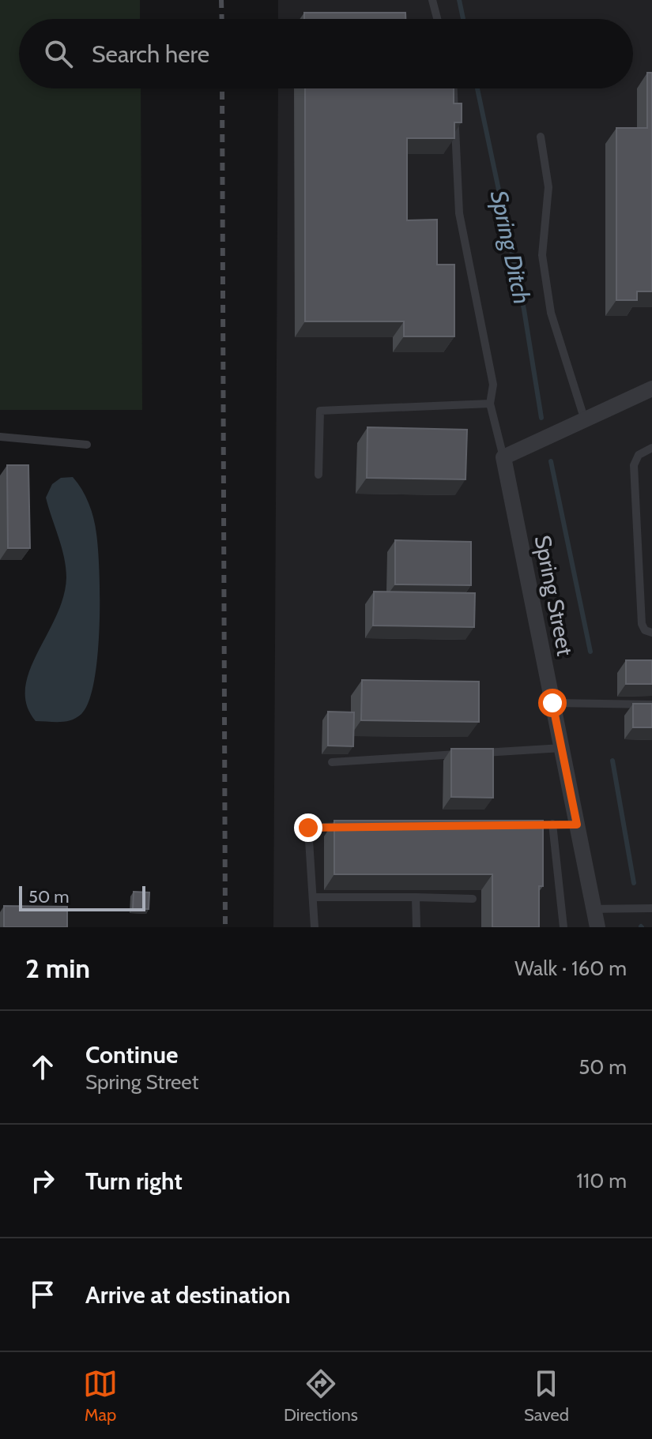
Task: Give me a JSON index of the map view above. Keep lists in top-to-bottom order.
{
  "streets": {
    "street": ["Spring Street"]
  },
  "water": ["Spring Ditch"],
  "scale_bar": "50 m",
  "page": {
    "search": "Search here",
    "scale": "50 m",
    "heading": ["2 min", "Walk · 160 m"],
    "list": [
      ["Continue", "Spring Street", "50 m"],
      ["Turn right", "110 m"],
      "Arrive at destination"
    ],
    "nav": ["Map", "Directions", "Saved"]
  }
}
